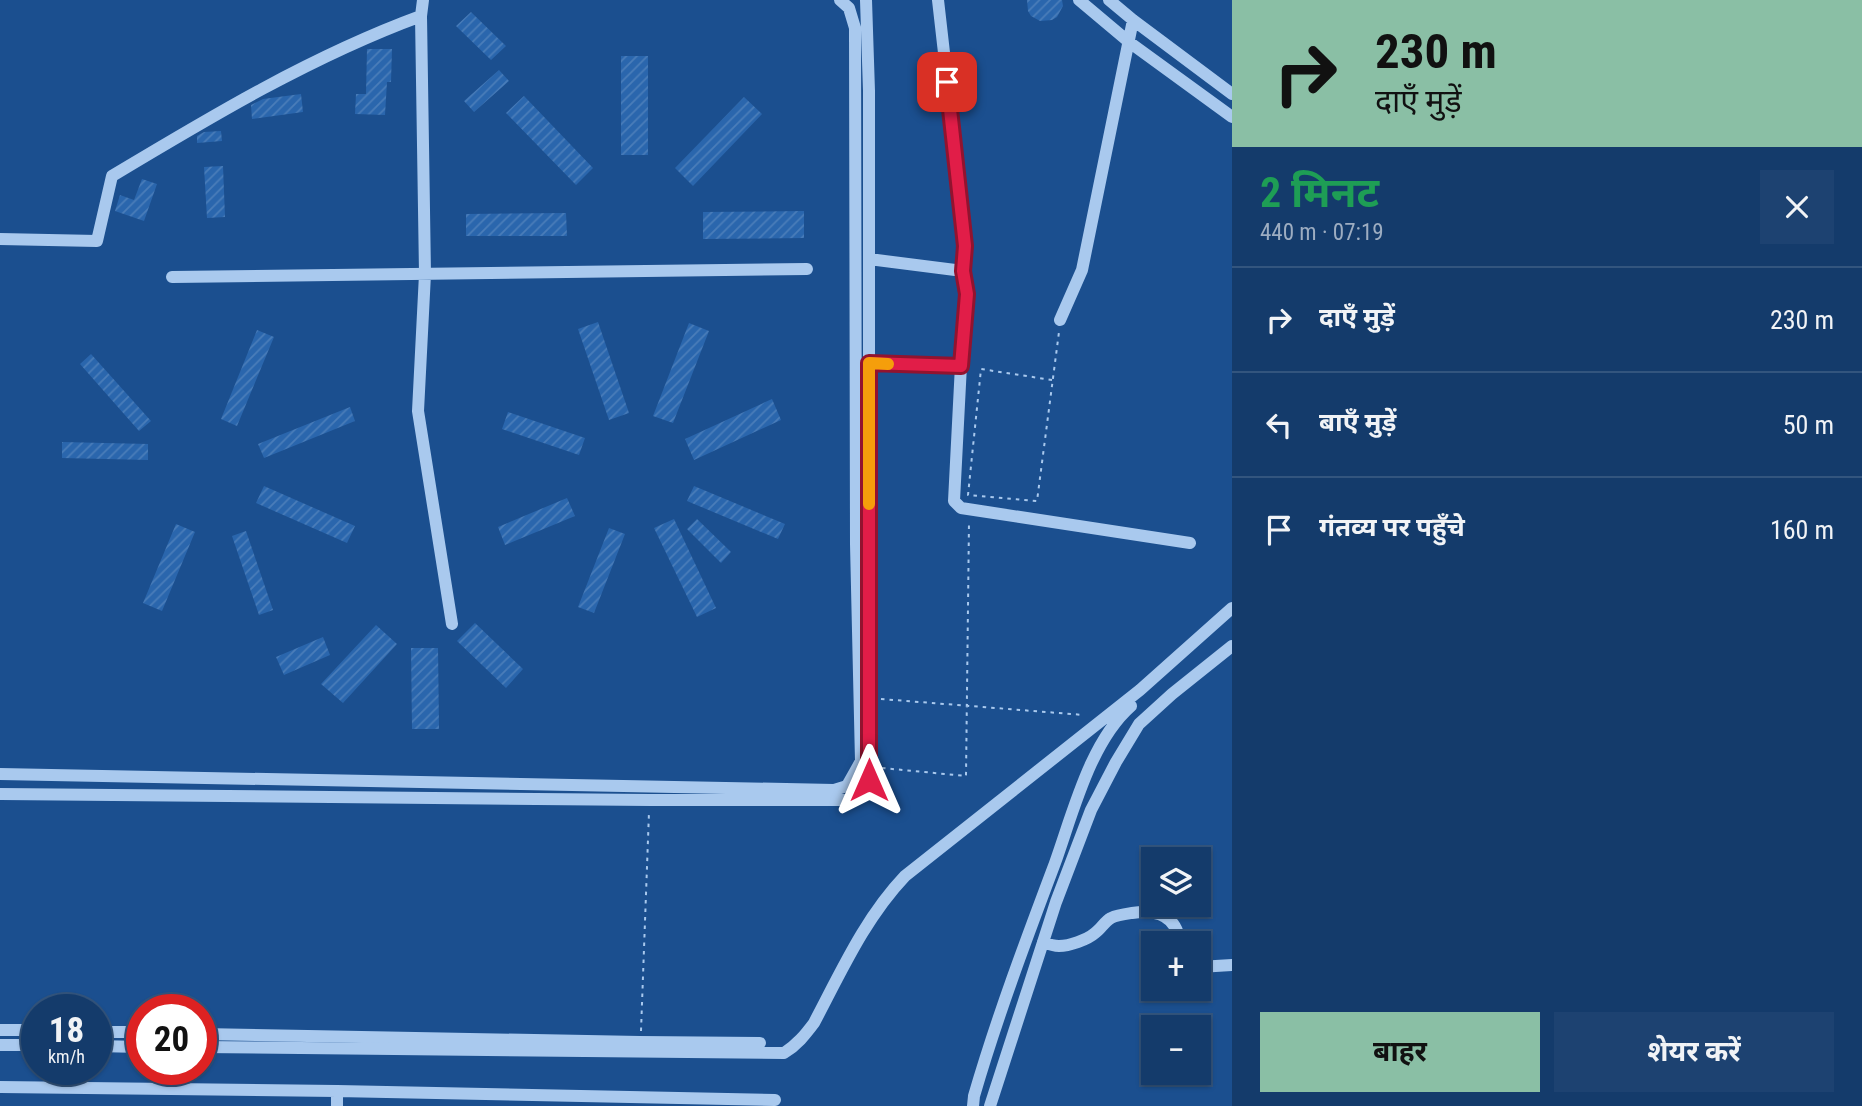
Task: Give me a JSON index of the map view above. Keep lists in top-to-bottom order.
{
  "page": {
    "turn": ["230 m", "दाएँ मुड़ें"],
    "heading": ["2 मिनट", "440 m · 07:19"],
    "list": [
      {
        "name": "दाएँ मुड़ें",
        "value": "230 m"
      },
      {
        "name": "बाएँ मुड़ें",
        "value": "50 m"
      },
      {
        "name": "गंतव्य पर पहुँचे",
        "value": "160 m"
      }
    ],
    "map_buttons": ["+", "−"],
    "speed": "18 km/h",
    "limit": "20",
    "buttons": ["बाहर", "शेयर करें"]
  }
}
